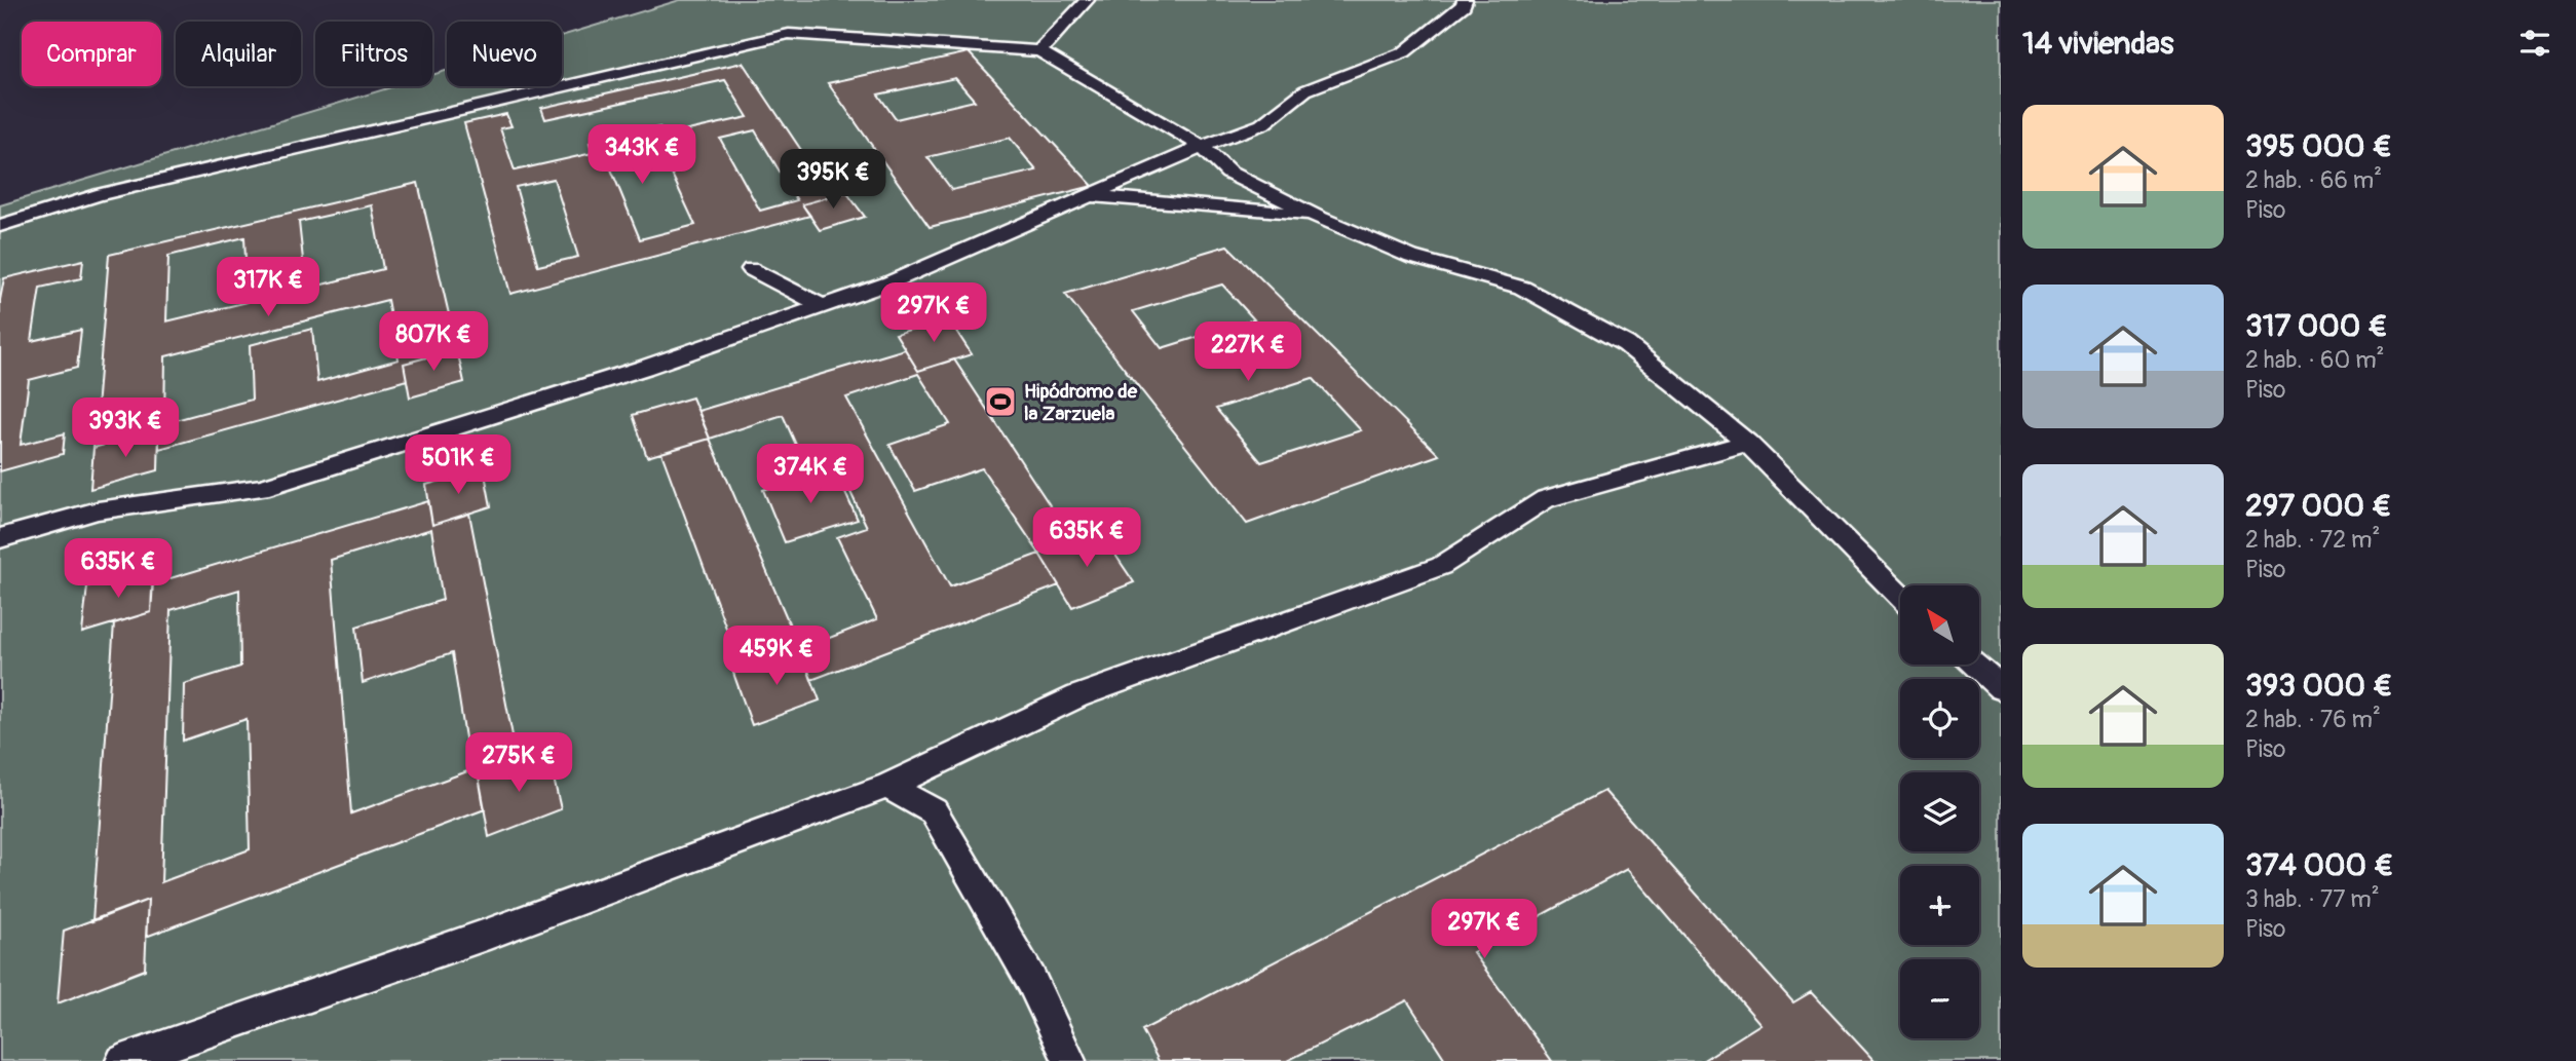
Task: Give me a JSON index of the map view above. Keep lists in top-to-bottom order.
{
  "places": {
    "sports": ["Hipódromo de la Zarzuela"]
  },
  "north": "top left",
  "page": {
    "heading": "14 viviendas",
    "chip": [
      "Comprar",
      "Alquilar",
      "Filtros",
      "Nuevo"
    ],
    "list": [
      {
        "name": "395 000 €",
        "note": "2 hab. · 66 m² · Piso"
      },
      {
        "name": "317 000 €",
        "note": "2 hab. · 60 m² · Piso"
      },
      {
        "name": "297 000 €",
        "note": "2 hab. · 72 m² · Piso"
      },
      {
        "name": "393 000 €",
        "note": "2 hab. · 76 m² · Piso"
      },
      {
        "name": "374 000 €",
        "note": "3 hab. · 77 m² · Piso"
      }
    ],
    "price": [
      "343K €",
      "395K €",
      "317K €",
      "297K €",
      "807K €",
      "227K €",
      "393K €",
      "501K €",
      "374K €",
      "635K €",
      "635K €",
      "459K €",
      "275K €",
      "297K €"
    ],
    "map_buttons": ["+", "−"]
  }
}
